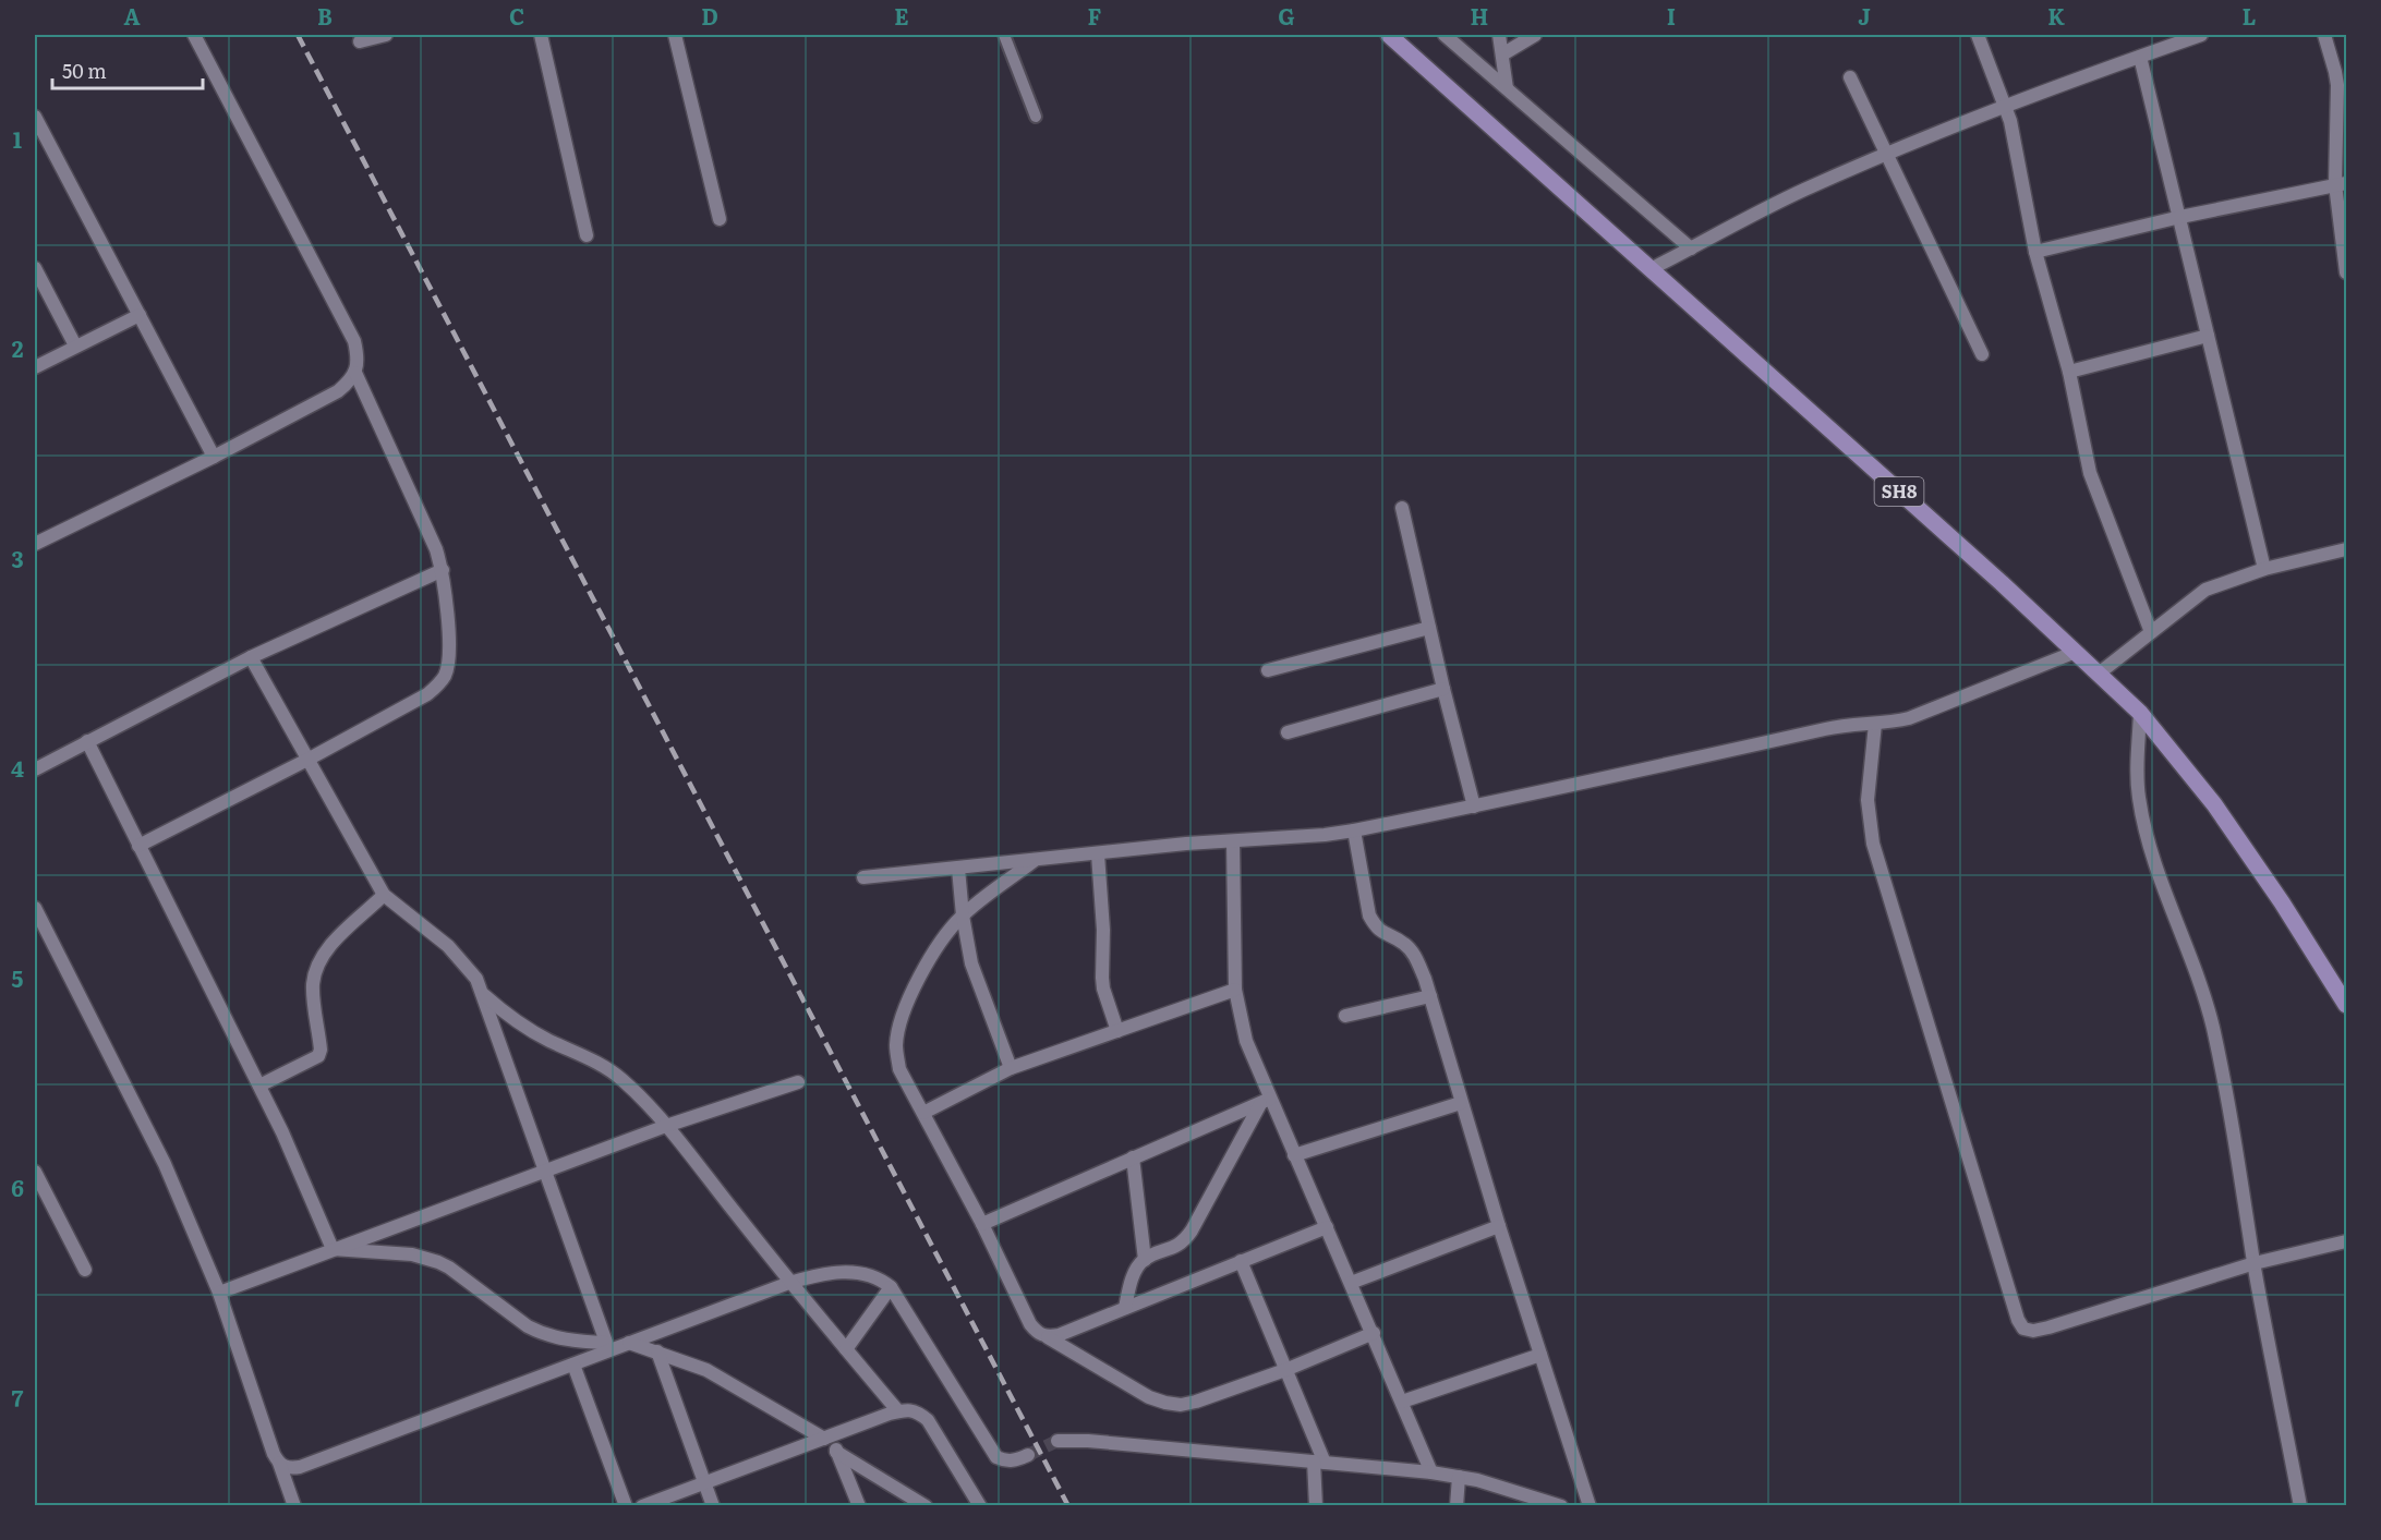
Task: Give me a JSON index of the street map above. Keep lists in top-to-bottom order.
{
  "streets": {
    "main road": ["SH8"]
  },
  "scale_bar": "50 m",
  "grid": {
    "columns": [
      "A",
      "B",
      "C",
      "D",
      "E",
      "F",
      "G",
      "H",
      "I",
      "J",
      "K",
      "L"
    ],
    "rows": [
      "1",
      "2",
      "3",
      "4",
      "5",
      "6",
      "7"
    ]
  }
}
